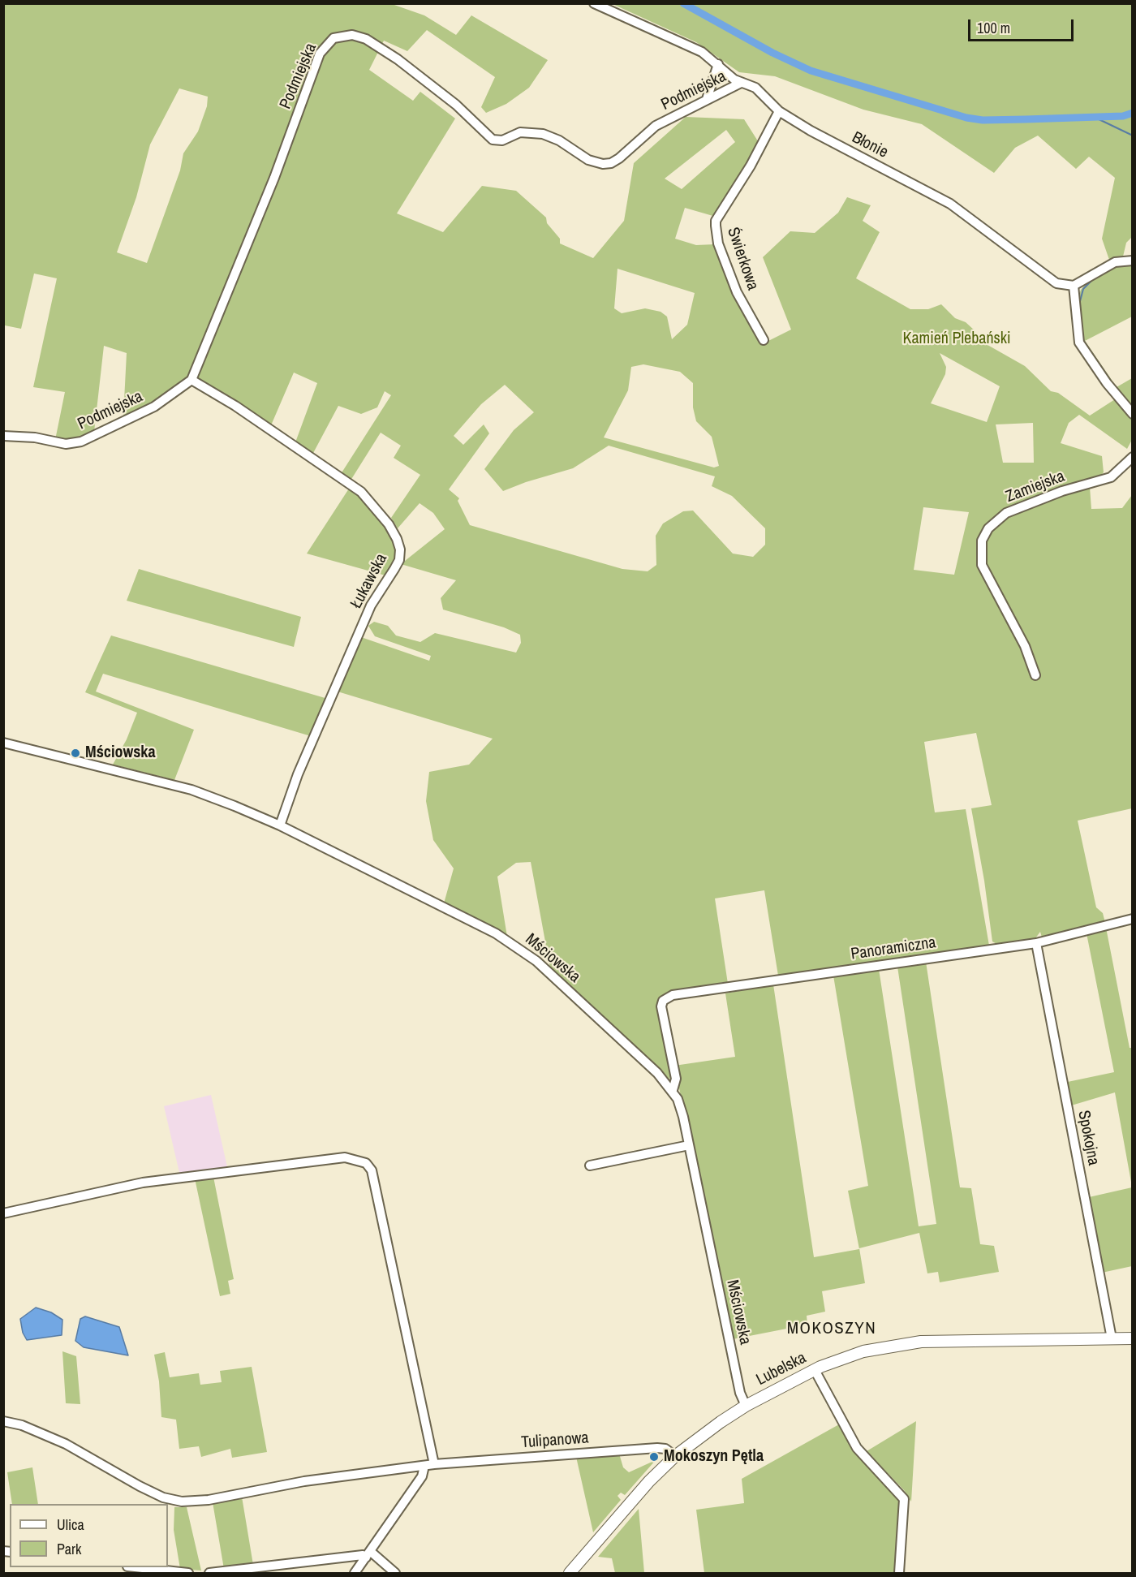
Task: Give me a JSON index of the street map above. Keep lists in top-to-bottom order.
{
  "streets": {
    "main road": ["Lubelska"],
    "street": [
      "Podmiejska",
      "Błonie",
      "Świerkowa",
      "Zamiejska",
      "Łukawska",
      "Panoramiczna",
      "Mściowska",
      "Spokojna",
      "Tulipanowa"
    ]
  },
  "crossings": [
    ["Podmiejska", "Błonie"],
    ["Podmiejska", "Łukawska"],
    ["Błonie", "Świerkowa"],
    ["Łukawska", "Mściowska"],
    ["Panoramiczna", "Mściowska"],
    ["Panoramiczna", "Spokojna"],
    ["Mściowska", "Lubelska"],
    ["Spokojna", "Lubelska"],
    ["Lubelska", "Tulipanowa"]
  ],
  "districts": ["MOKOSZYN"],
  "parks": ["Kamień Plebański"],
  "places": ["Mściowska", "Mokoszyn Pętla"],
  "legend": ["Ulica", "Park"],
  "scale_bar": "100 m"
}
